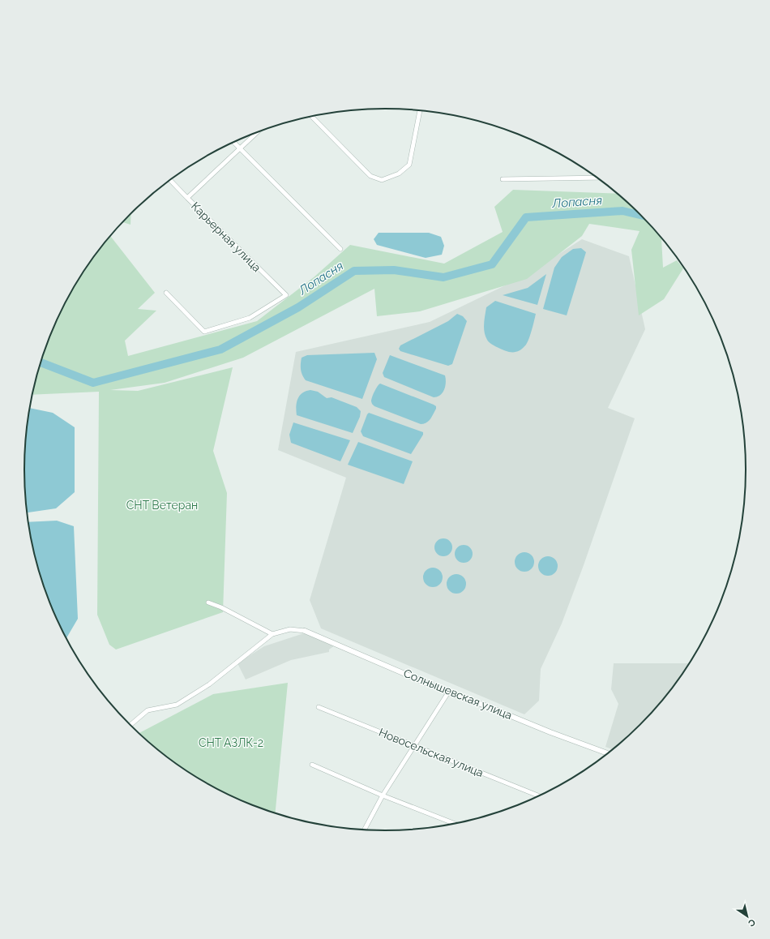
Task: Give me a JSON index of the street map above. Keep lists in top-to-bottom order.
{
  "streets": {
    "street": ["Карьерная улица", "Солнышевская улица", "Новосельская улица"]
  },
  "water": ["Лопасня"],
  "parks": ["СНТ Ветеран", "СНТ АЗЛК-2"],
  "north": "bottom right"
}
